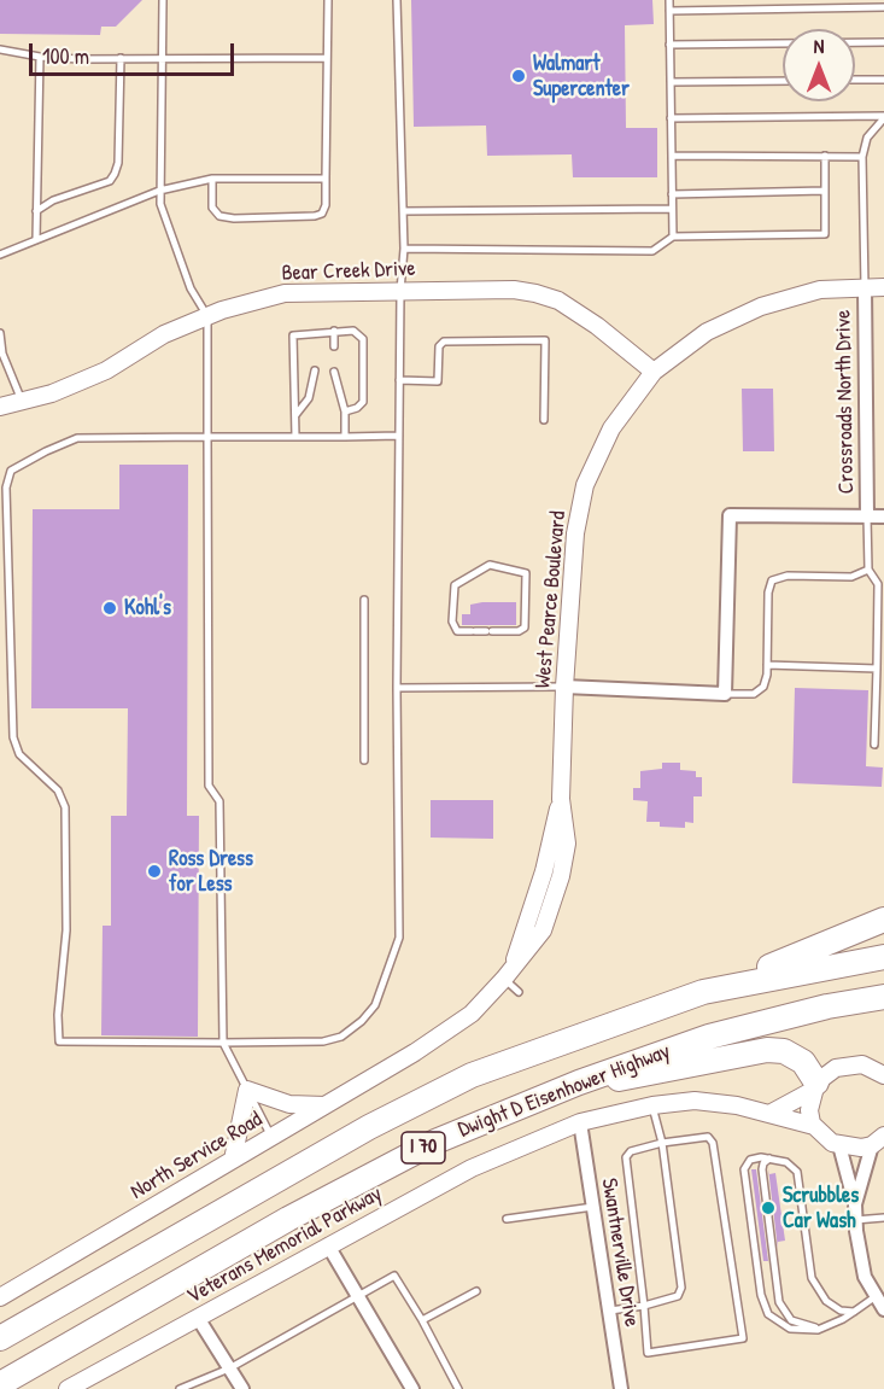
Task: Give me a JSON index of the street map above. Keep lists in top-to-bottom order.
{
  "streets": {
    "highway": ["Dwight D Eisenhower Highway", "I 70"],
    "street": [
      "Bear Creek Drive",
      "Crossroads North Drive",
      "West Pearce Boulevard",
      "North Service Road",
      "Veterans Memorial Parkway",
      "Swantnerville Drive"
    ]
  },
  "crossings": [
    ["Bear Creek Drive", "West Pearce Boulevard"],
    ["Crossroads North Drive", "West Pearce Boulevard"],
    ["West Pearce Boulevard", "North Service Road"],
    ["Veterans Memorial Parkway", "Swantnerville Drive"]
  ],
  "places": [
    "Walmart Supercenter",
    "Kohl's",
    "Ross Dress for Less",
    "Scrubbles Car Wash"
  ],
  "scale_bar": "100 m",
  "north": "top"
}
